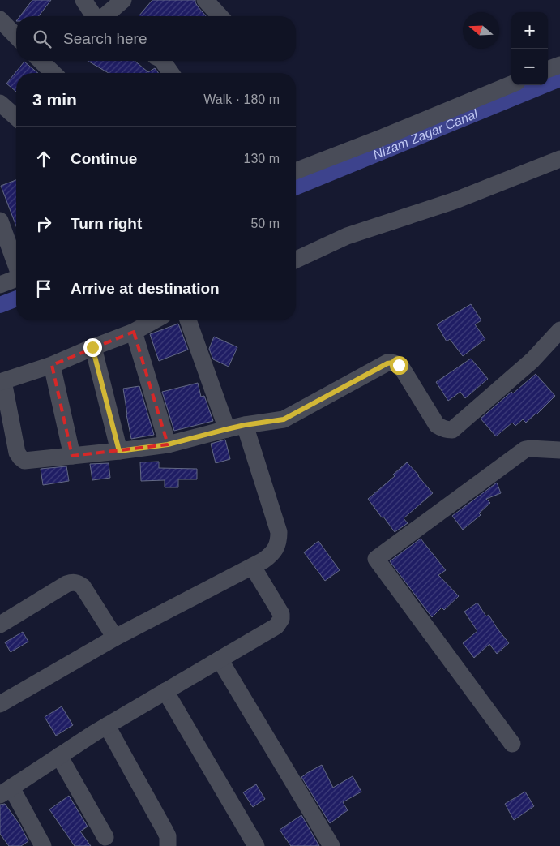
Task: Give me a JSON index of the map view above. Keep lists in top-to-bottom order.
{
  "water": ["Nizam Zagar Canal"],
  "north": "left",
  "page": {
    "map_buttons": ["+", "−"],
    "search": "Search here",
    "heading": ["3 min", "Walk · 180 m"],
    "list": [
      ["Continue", "130 m"],
      ["Turn right", "50 m"],
      "Arrive at destination"
    ]
  }
}
